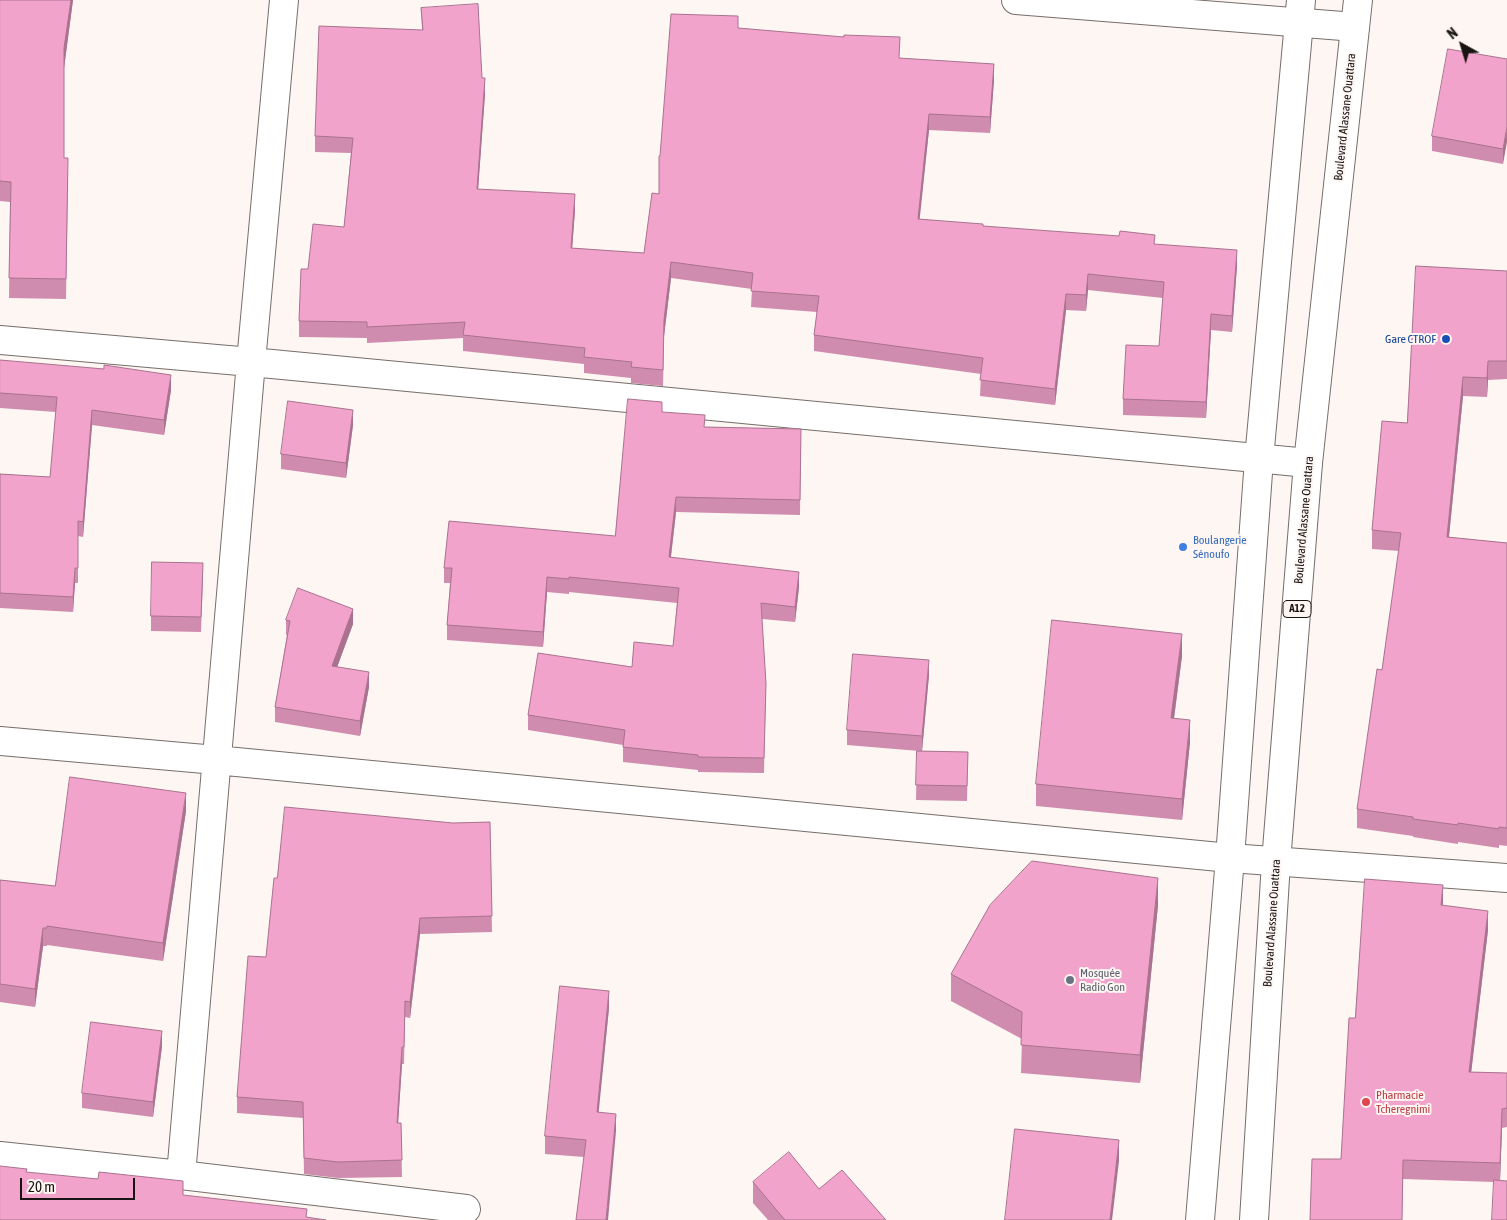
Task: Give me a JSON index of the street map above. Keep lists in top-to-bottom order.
{
  "streets": {
    "street": ["Boulevard Alassane Ouattara", "A12"]
  },
  "places": [
    "Gare CTROF",
    "Boulangerie Sénoufo",
    "Mosquée Radio Gon",
    "Pharmacie Tcheregnimi"
  ],
  "scale_bar": "20 m",
  "north": "top left"
}
